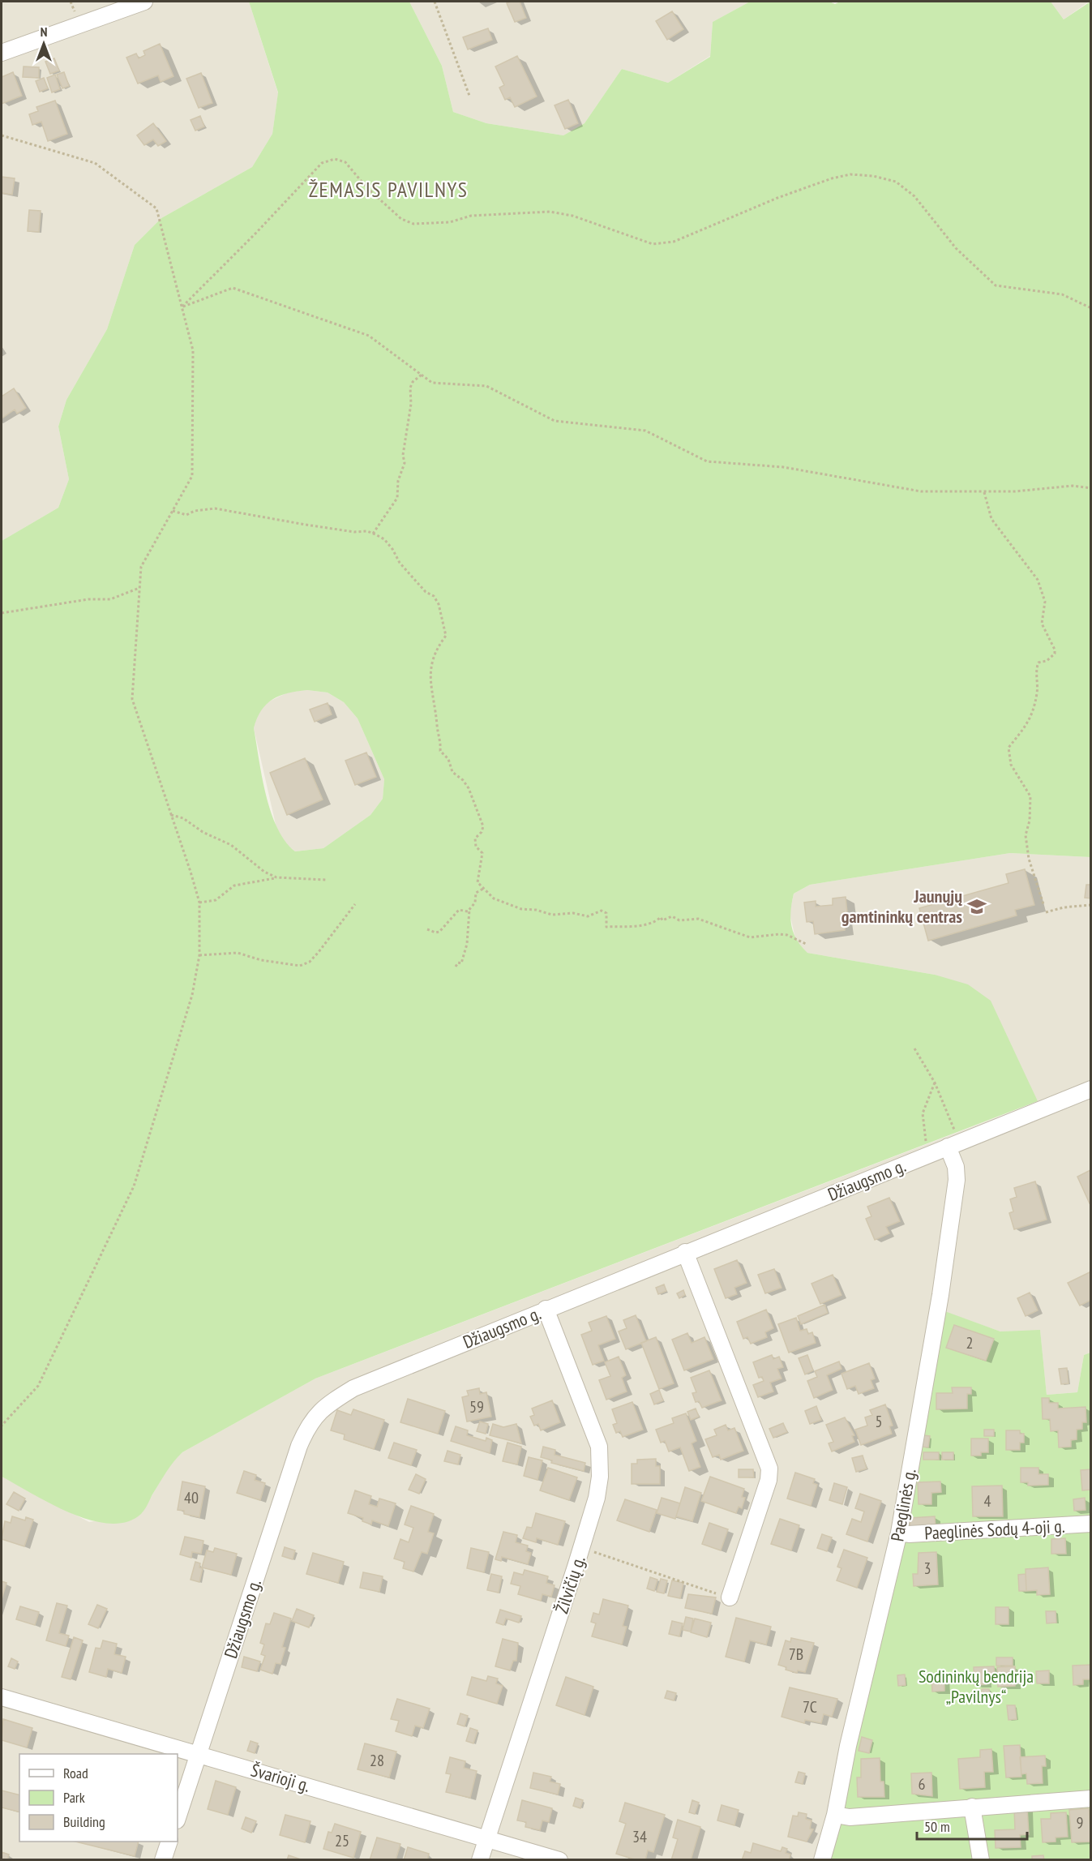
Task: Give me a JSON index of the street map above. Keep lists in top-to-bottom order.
{
  "streets": {
    "street": [
      "Džiaugsmo g.",
      "Paeglinės g.",
      "Paeglinės Sodų 4-oji g.",
      "Žilvičių g.",
      "Švarioji g."
    ]
  },
  "crossings": [
    ["Džiaugsmo g.", "Paeglinės g."],
    ["Džiaugsmo g.", "Žilvičių g."],
    ["Džiaugsmo g.", "Švarioji g."],
    ["Paeglinės g.", "Paeglinės Sodų 4-oji g."],
    ["Žilvičių g.", "Švarioji g."]
  ],
  "districts": ["ŽEMASIS PAVILNYS"],
  "parks": ["Sodininkų bendrija „Pavilnys“"],
  "places": {
    "school or university": ["Jaunųjų gamtininkų centras"]
  },
  "house_numbers": [
    "2",
    "59",
    "5",
    "40",
    "4",
    "3",
    "7B",
    "7C",
    "28",
    "6",
    "9",
    "34",
    "25"
  ],
  "legend": ["Road", "Park", "Building"],
  "scale_bar": "50 m",
  "north": "top"
}
